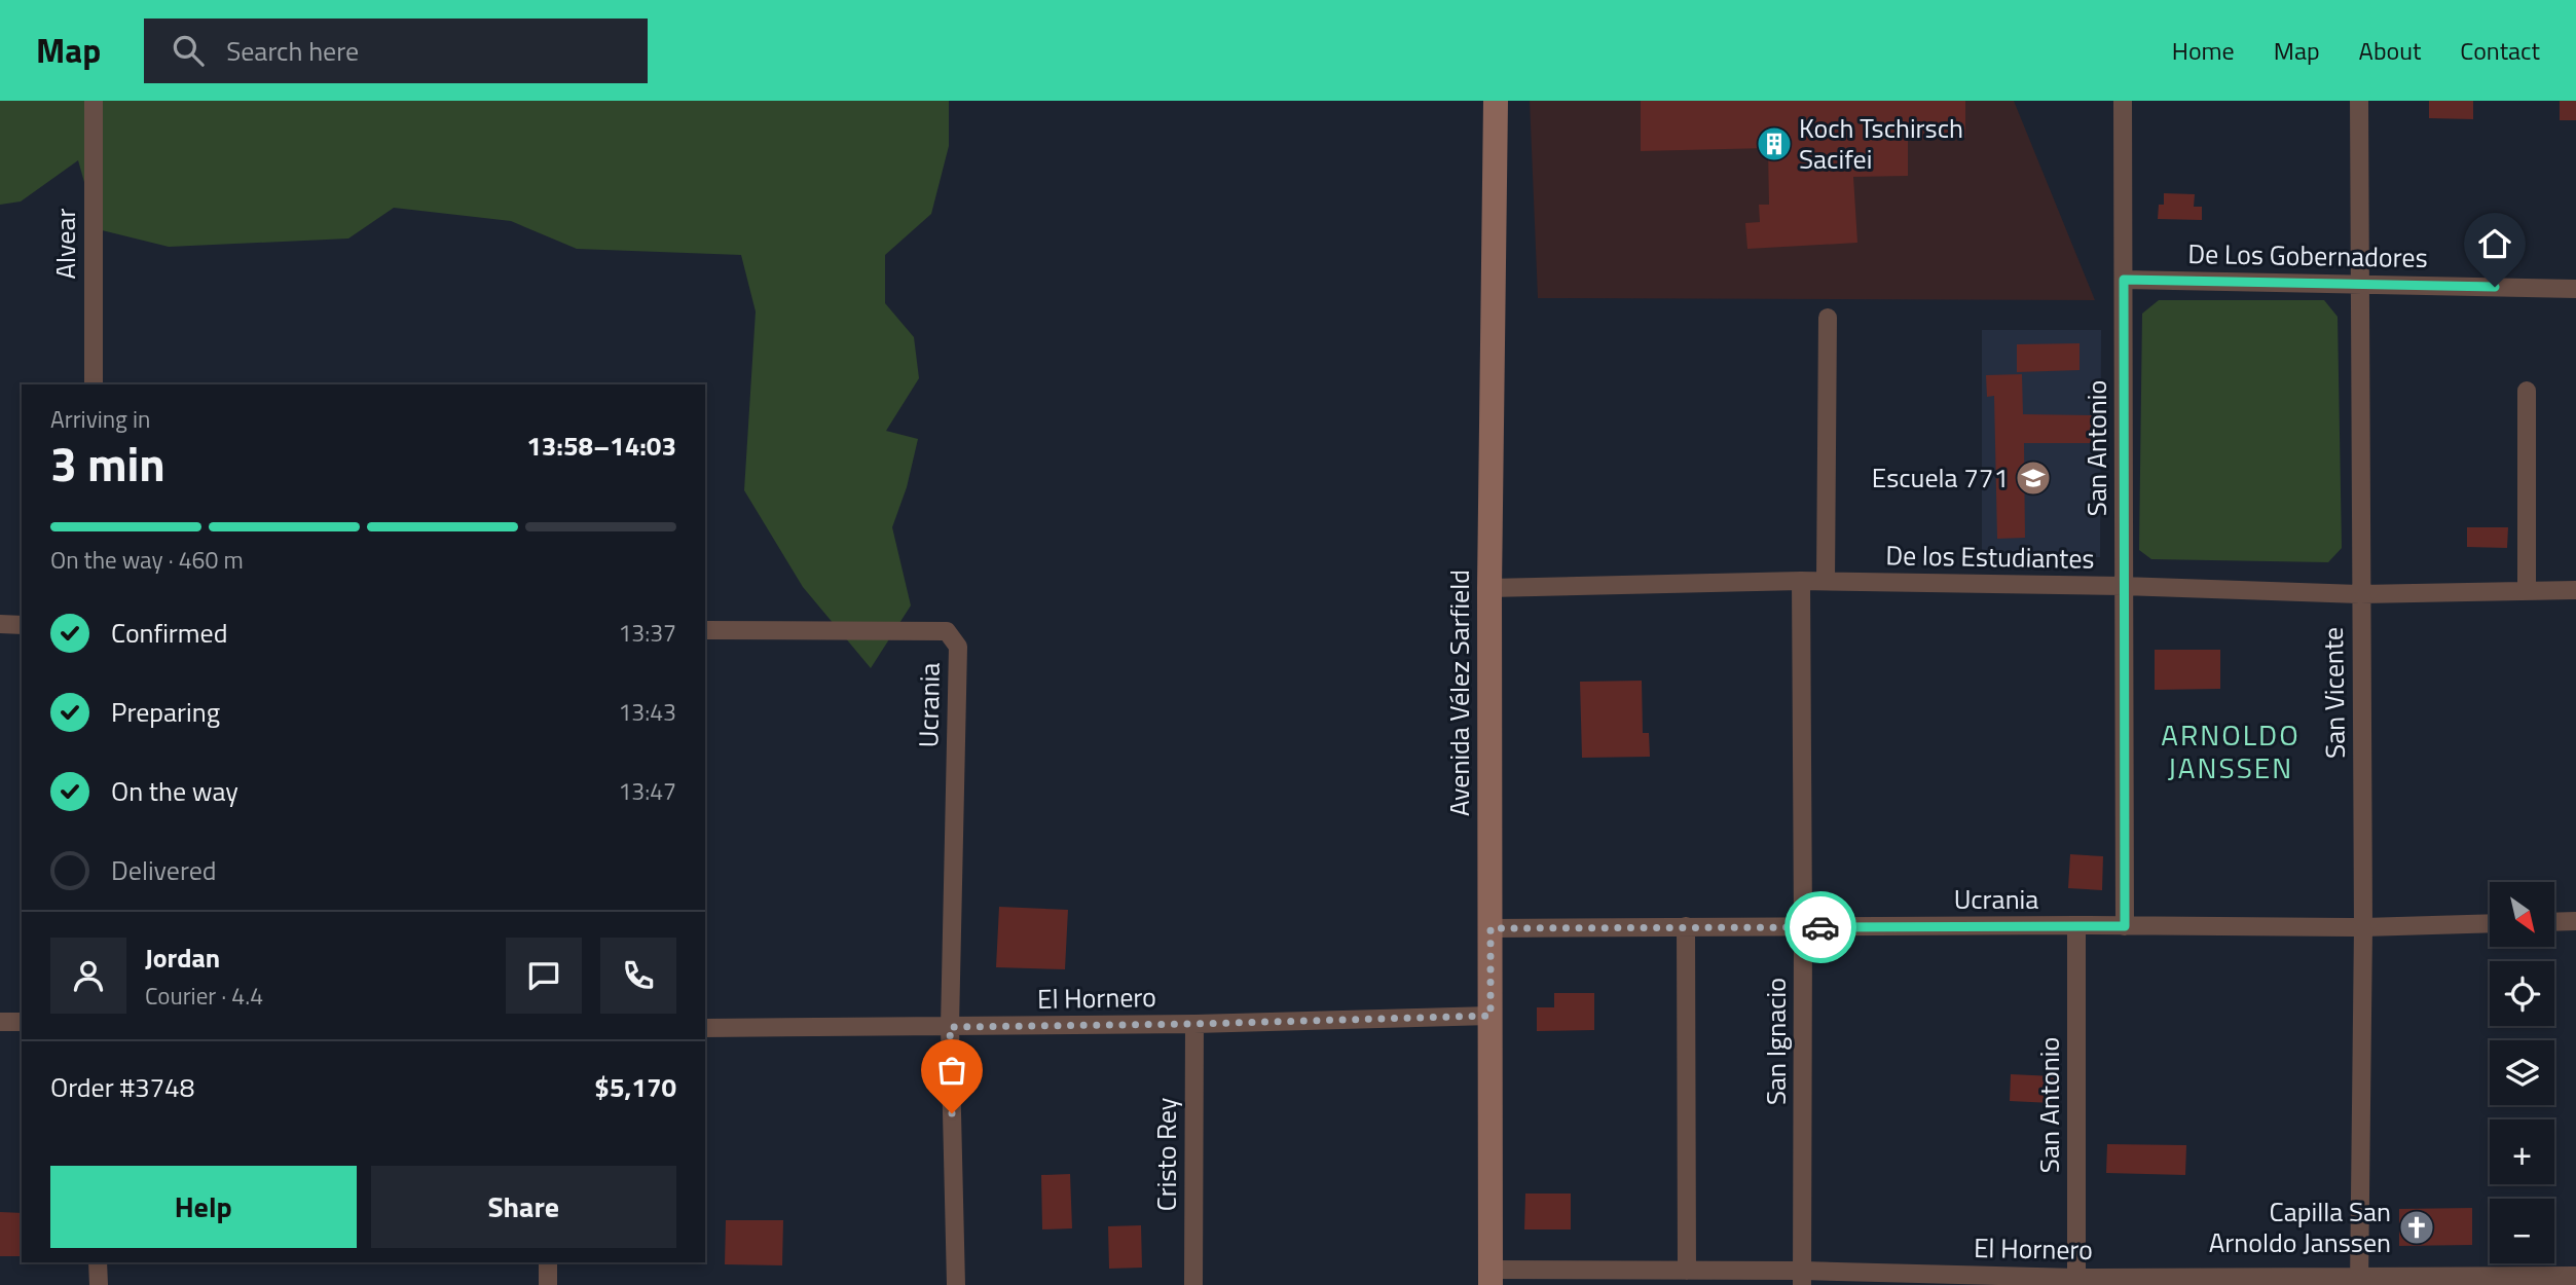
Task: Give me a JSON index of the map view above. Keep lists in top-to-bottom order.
{
  "streets": {
    "main road": ["Avenida Vélez Sarfield"],
    "street": [
      "Alvear",
      "De Los Gobernadores",
      "San Antonio",
      "De los Estudiantes",
      "San Vicente",
      "Ucrania",
      "El Hornero",
      "San Ignacio",
      "Cristo Rey"
    ]
  },
  "crossings": [
    ["De Los Gobernadores", "San Antonio"],
    ["De Los Gobernadores", "San Vicente"],
    ["San Antonio", "De los Estudiantes"],
    ["San Antonio", "Ucrania"],
    ["San Antonio", "El Hornero"],
    ["De los Estudiantes", "Avenida Vélez Sarfield"],
    ["De los Estudiantes", "San Vicente"],
    ["De los Estudiantes", "San Ignacio"],
    ["Avenida Vélez Sarfield", "Ucrania"],
    ["Avenida Vélez Sarfield", "El Hornero"],
    ["San Vicente", "Ucrania"],
    ["San Vicente", "El Hornero"],
    ["Ucrania", "El Hornero"],
    ["Ucrania", "San Ignacio"],
    ["El Hornero", "San Ignacio"],
    ["El Hornero", "Cristo Rey"]
  ],
  "districts": ["ARNOLDO JANSSEN"],
  "places": {
    "building": ["Koch Tschirsch Sacifei"],
    "school or university": ["Escuela 771"],
    "church": ["Capilla San Arnoldo Janssen"]
  },
  "north": "bottom right",
  "page": {
    "header": "Map",
    "search": "Search here",
    "nav": [
      "Home",
      "Map",
      "About",
      "Contact"
    ],
    "heading": ["3 min", "Arriving in", "13:58–14:03"],
    "panel": [
      "Jordan",
      "Courier · 4.4",
      "Order #3748",
      "$5,170"
    ],
    "bar": "On the way · 460 m",
    "list": [
      ["Confirmed", "13:37"],
      ["Preparing", "13:43"],
      ["On the way", "13:47"],
      "Delivered"
    ],
    "map_buttons": ["+", "−"],
    "buttons": ["Help", "Share"]
  }
}
